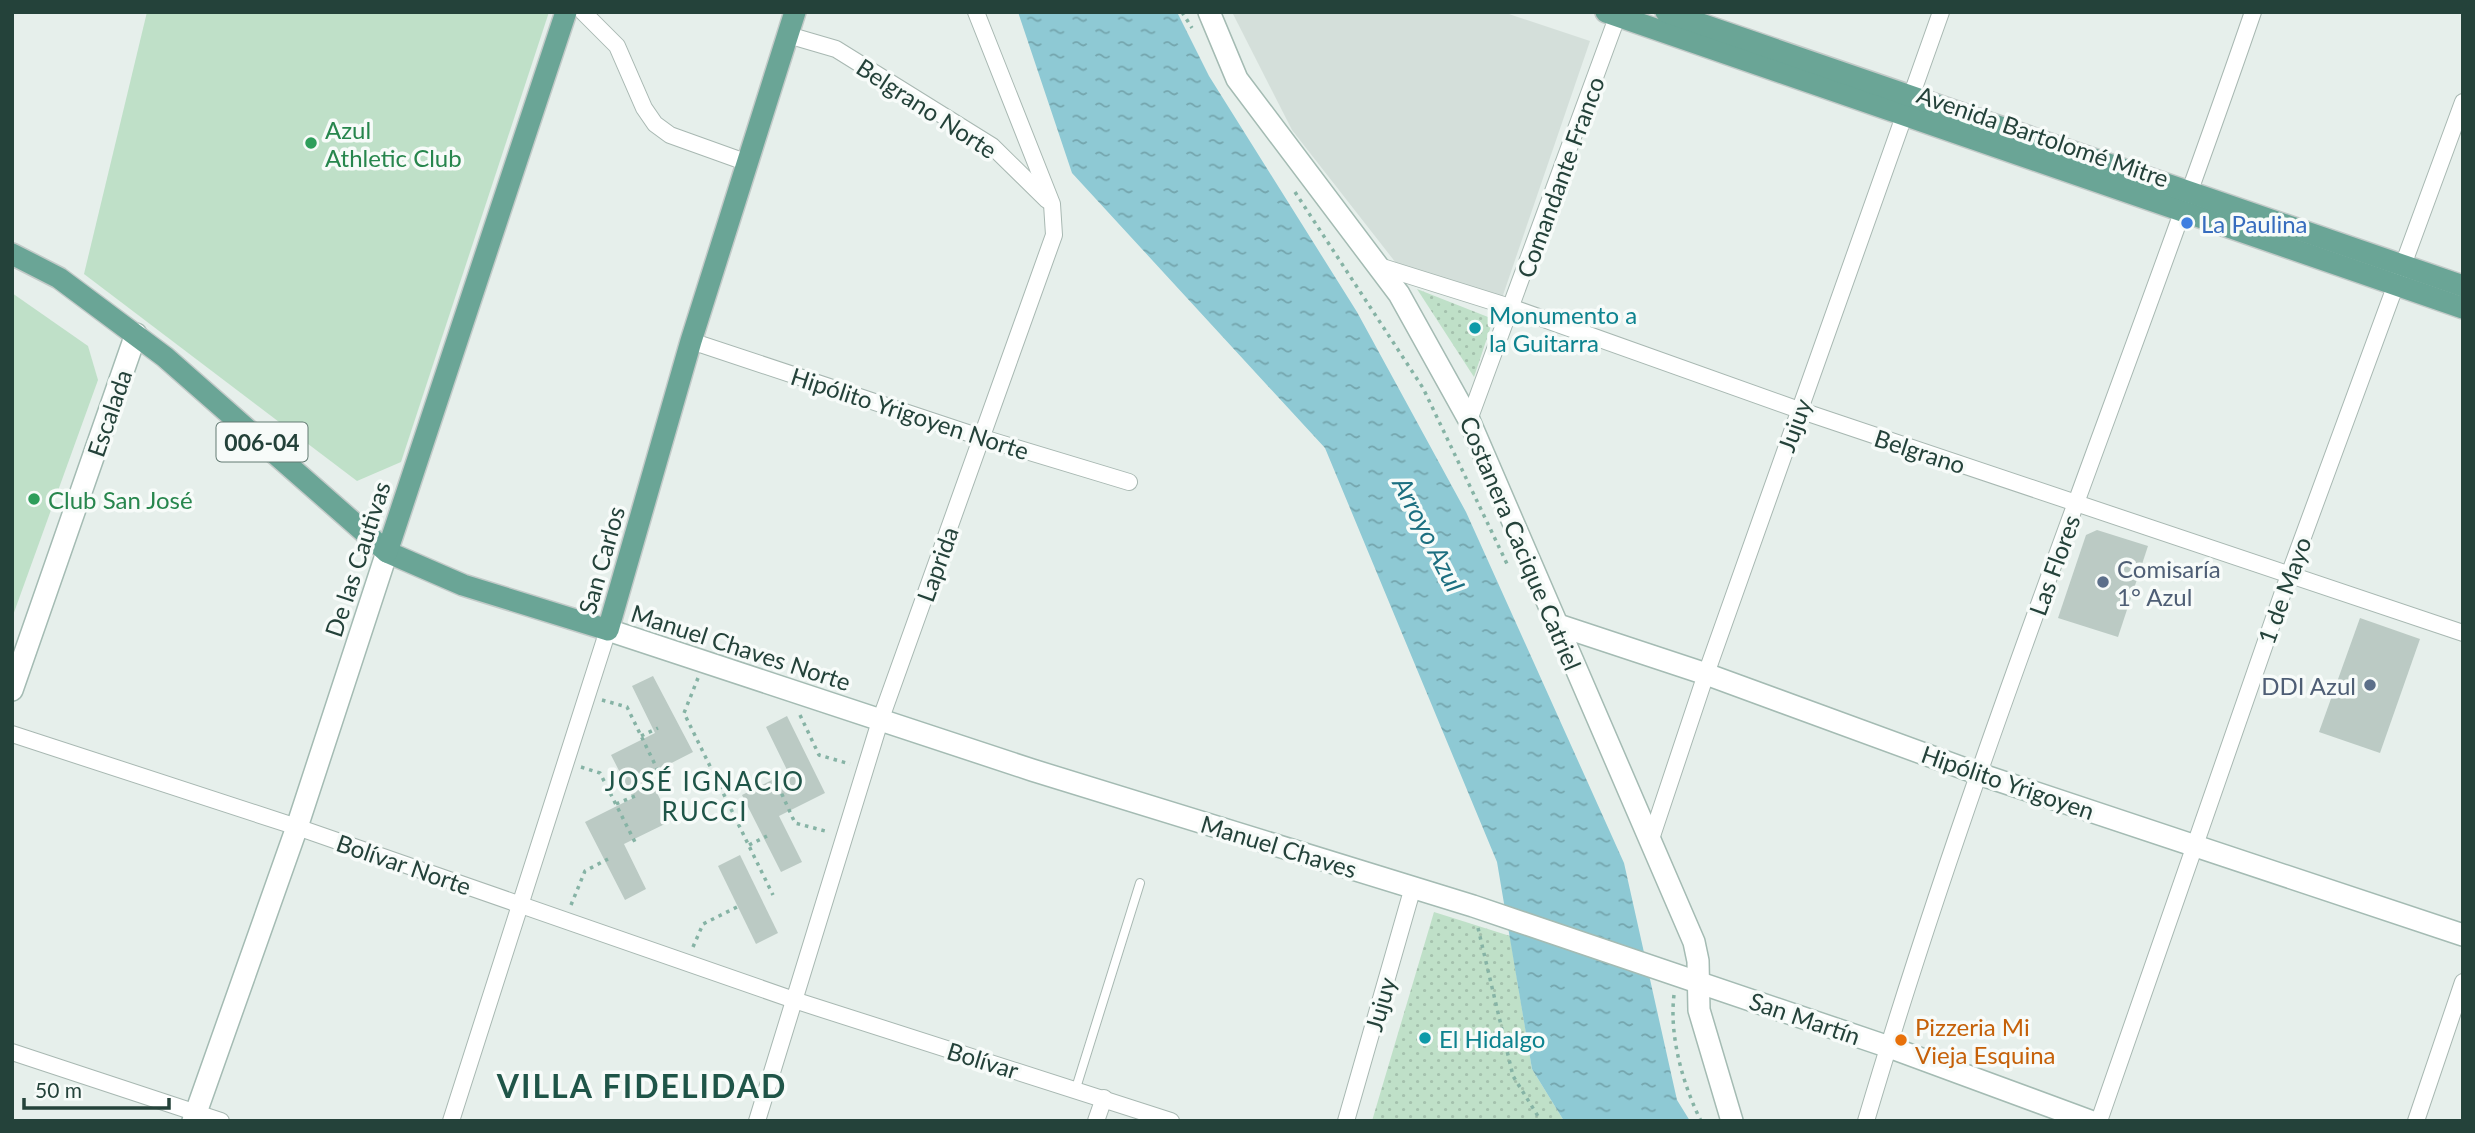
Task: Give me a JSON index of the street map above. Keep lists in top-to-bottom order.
{
  "streets": {
    "main road": [
      "Avenida Bartolomé Mitre",
      "006-04",
      "De las Cautivas",
      "San Carlos",
      "Manuel Chaves Norte"
    ],
    "street": [
      "Belgrano Norte",
      "Comandante Franco",
      "Escalada",
      "Hipólito Yrigoyen Norte",
      "Jujuy",
      "Belgrano",
      "Costanera Cacique Catriel",
      "Laprida",
      "Las Flores",
      "1 de Mayo",
      "Hipólito Yrigoyen",
      "Manuel Chaves",
      "Bolívar Norte",
      "San Martín",
      "Bolívar"
    ]
  },
  "crossings": [
    ["Belgrano Norte", "San Carlos"],
    ["Belgrano Norte", "Laprida"],
    ["Avenida Bartolomé Mitre", "Comandante Franco"],
    ["Avenida Bartolomé Mitre", "Jujuy"],
    ["Avenida Bartolomé Mitre", "Las Flores"],
    ["Avenida Bartolomé Mitre", "1 de Mayo"],
    ["Comandante Franco", "Belgrano"],
    ["Comandante Franco", "Costanera Cacique Catriel"],
    ["Escalada", "006-04"],
    ["Hipólito Yrigoyen Norte", "San Carlos"],
    ["Hipólito Yrigoyen Norte", "Laprida"],
    ["Jujuy", "Belgrano"],
    ["Jujuy", "Costanera Cacique Catriel"],
    ["Jujuy", "Hipólito Yrigoyen"],
    ["Jujuy", "Manuel Chaves"],
    ["006-04", "De las Cautivas"],
    ["006-04", "Manuel Chaves Norte"],
    ["Belgrano", "Costanera Cacique Catriel"],
    ["Belgrano", "Las Flores"],
    ["Belgrano", "1 de Mayo"],
    ["Costanera Cacique Catriel", "Hipólito Yrigoyen"],
    ["Costanera Cacique Catriel", "Manuel Chaves"],
    ["Costanera Cacique Catriel", "San Martín"],
    ["De las Cautivas", "Manuel Chaves Norte"],
    ["De las Cautivas", "Bolívar Norte"],
    ["San Carlos", "Manuel Chaves Norte"],
    ["San Carlos", "Bolívar Norte"],
    ["Laprida", "Manuel Chaves Norte"],
    ["Laprida", "Manuel Chaves"],
    ["Laprida", "Bolívar Norte"],
    ["Laprida", "Bolívar"],
    ["Las Flores", "Hipólito Yrigoyen"],
    ["Las Flores", "San Martín"],
    ["1 de Mayo", "Hipólito Yrigoyen"],
    ["Manuel Chaves Norte", "Manuel Chaves"],
    ["Manuel Chaves", "San Martín"],
    ["Bolívar Norte", "Bolívar"]
  ],
  "districts": ["JOSÉ IGNACIO RUCCI", "VILLA FIDELIDAD"],
  "water": ["Arroyo Azul"],
  "places": [
    "Azul Athletic Club",
    "La Paulina",
    "Monumento a la Guitarra",
    "Club San José",
    "Comisaría 1° Azul",
    "DDI Azul",
    "El Hidalgo",
    "Pizzeria Mi Vieja Esquina"
  ],
  "scale_bar": "50 m"
}
